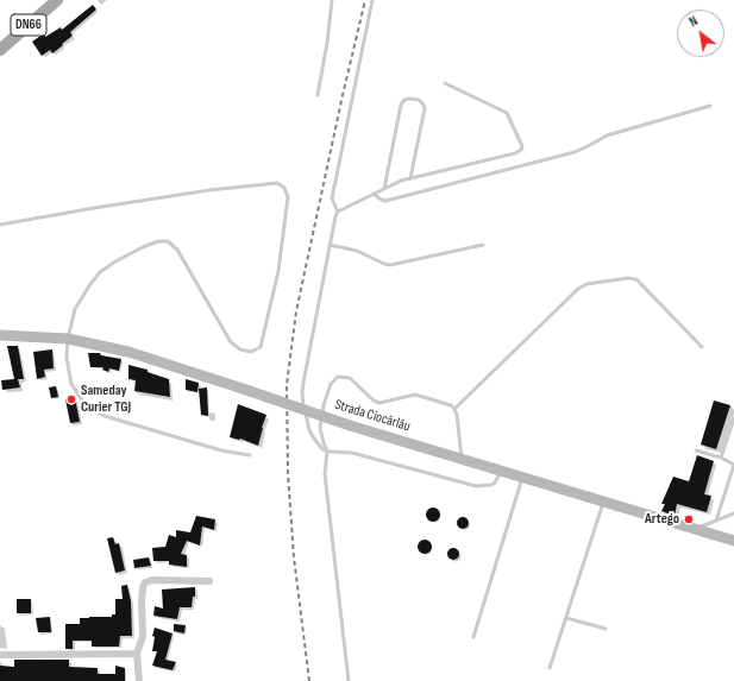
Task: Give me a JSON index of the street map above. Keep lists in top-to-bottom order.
{
  "streets": {
    "main road": ["DN66", "Strada Ciocârlău"]
  },
  "places": ["Sameday Curier TGJ", "Artego"],
  "north": "top left"
}
